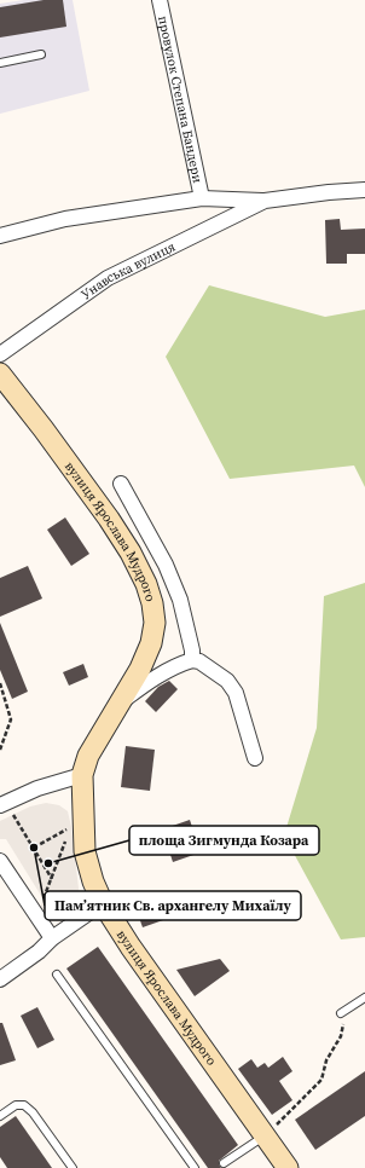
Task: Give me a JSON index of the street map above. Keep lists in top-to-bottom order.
{
  "streets": {
    "street": ["провулок Степана Бандери", "Унавська вулиця", "вулиця Ярослава Мудрого"]
  },
  "crossings": [
    ["провулок Степана Бандери", "Унавська вулиця"]
  ],
  "places": ["Пам’ятник Св. архангелу Михаїлу", "площа Зигмунда Козара"]
}
